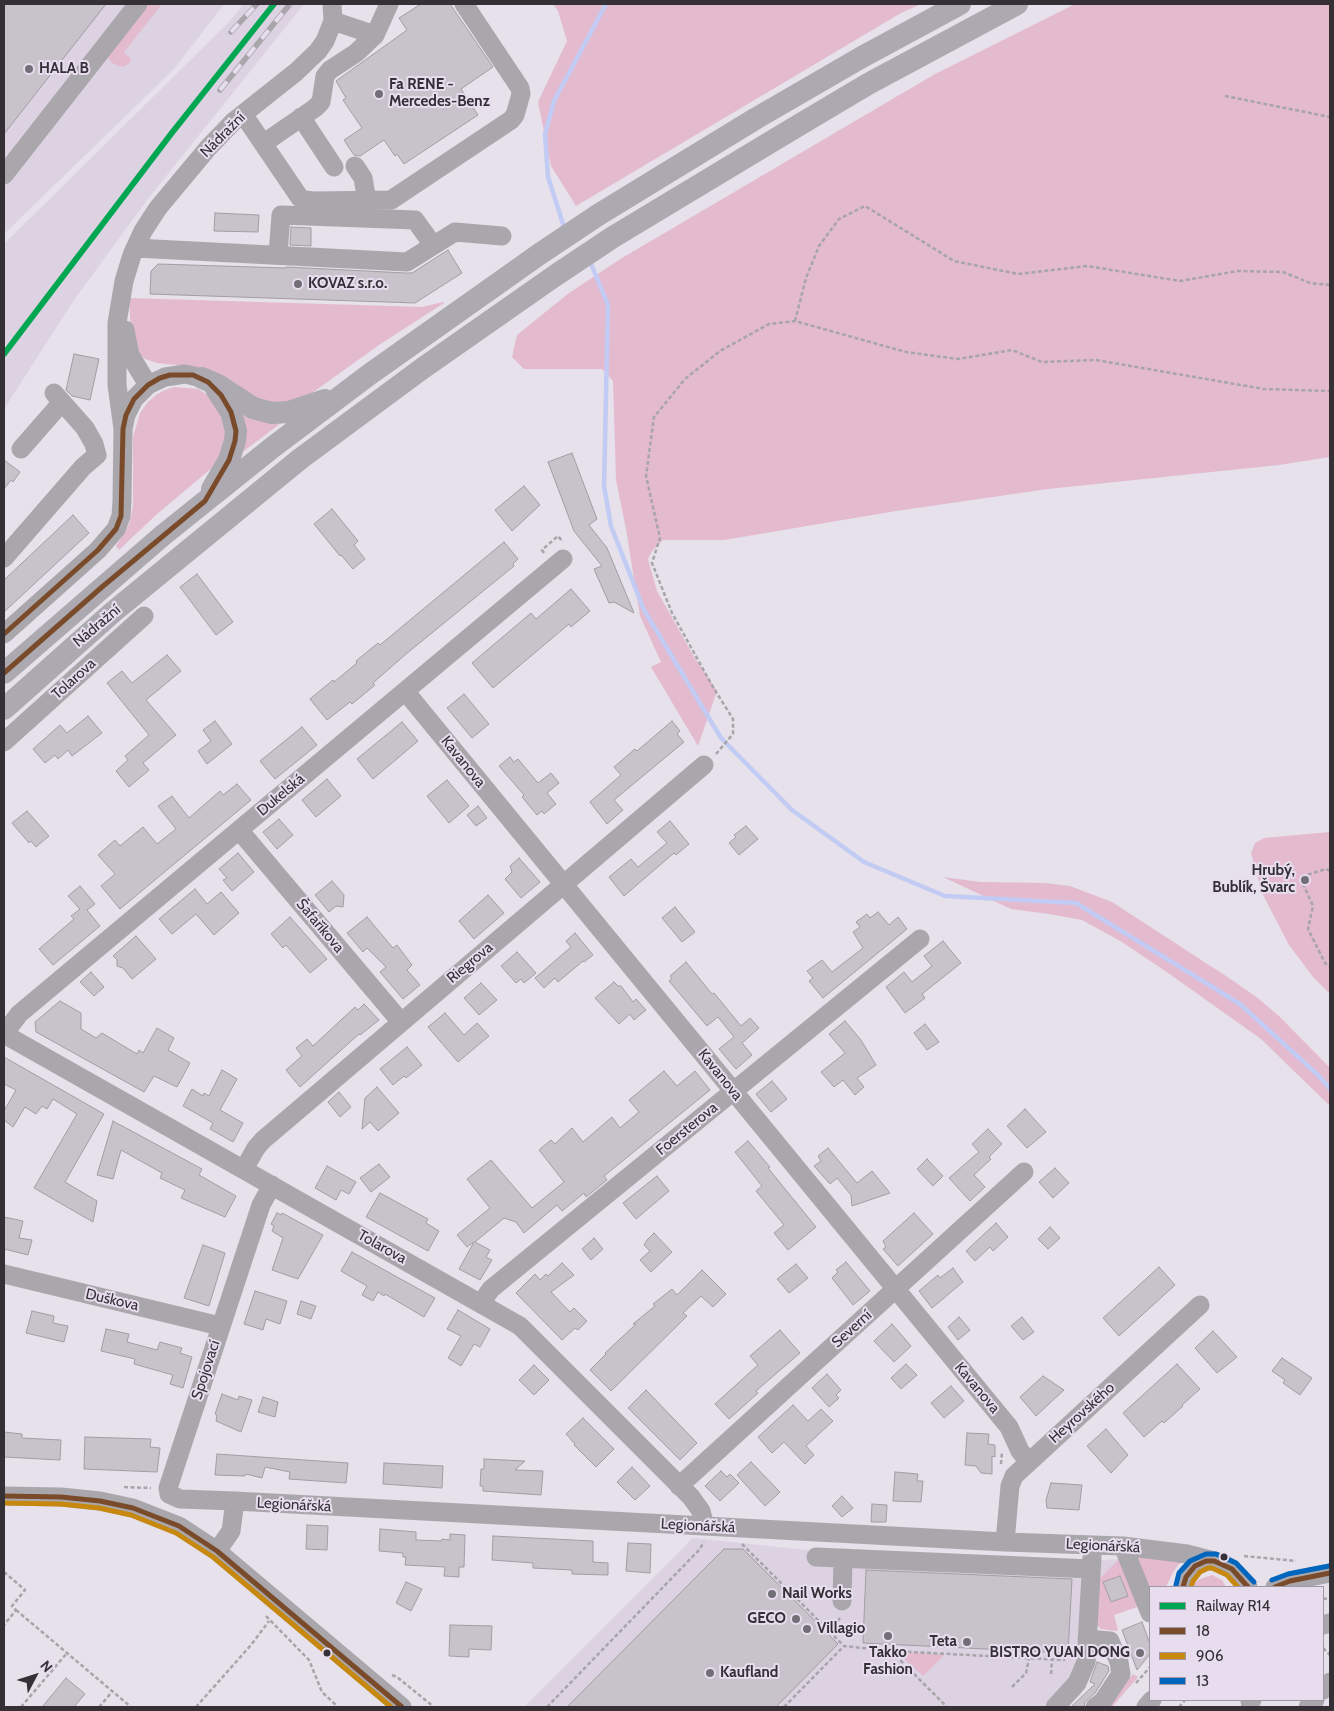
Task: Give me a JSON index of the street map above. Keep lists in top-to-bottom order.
{
  "streets": {
    "main road": ["Nádražní"],
    "street": [
      "Tolarova",
      "Kavanova",
      "Dukelská",
      "Šafaříkova",
      "Riegrova",
      "Foersterova",
      "Duškova",
      "Severní",
      "Spojovací",
      "Heyrovského",
      "Legionářská"
    ]
  },
  "crossings": [
    ["Tolarova", "Dukelská"],
    ["Tolarova", "Riegrova"],
    ["Tolarova", "Foersterova"],
    ["Tolarova", "Severní"],
    ["Tolarova", "Spojovací"],
    ["Tolarova", "Legionářská"],
    ["Kavanova", "Dukelská"],
    ["Kavanova", "Riegrova"],
    ["Kavanova", "Foersterova"],
    ["Kavanova", "Severní"],
    ["Kavanova", "Heyrovského"],
    ["Dukelská", "Šafaříkova"],
    ["Šafaříkova", "Riegrova"],
    ["Duškova", "Spojovací"],
    ["Spojovací", "Legionářská"],
    ["Heyrovského", "Legionářská"]
  ],
  "places": [
    "HALA B",
    "Fa RENE - Mercedes-Benz",
    "KOVAZ s.r.o.",
    "Hrubý, Bublík, Švarc",
    "Nail Works",
    "GECO",
    "Villagio",
    "Takko Fashion",
    "Teta",
    "BISTRO YUAN DONG",
    "Kaufland"
  ],
  "lines": [
    "rail line R14",
    "transit line 18",
    "transit line 906",
    "transit line 13"
  ],
  "legend": [
    "Railway R14",
    "18",
    "906",
    "13"
  ],
  "north": "top right"
}
